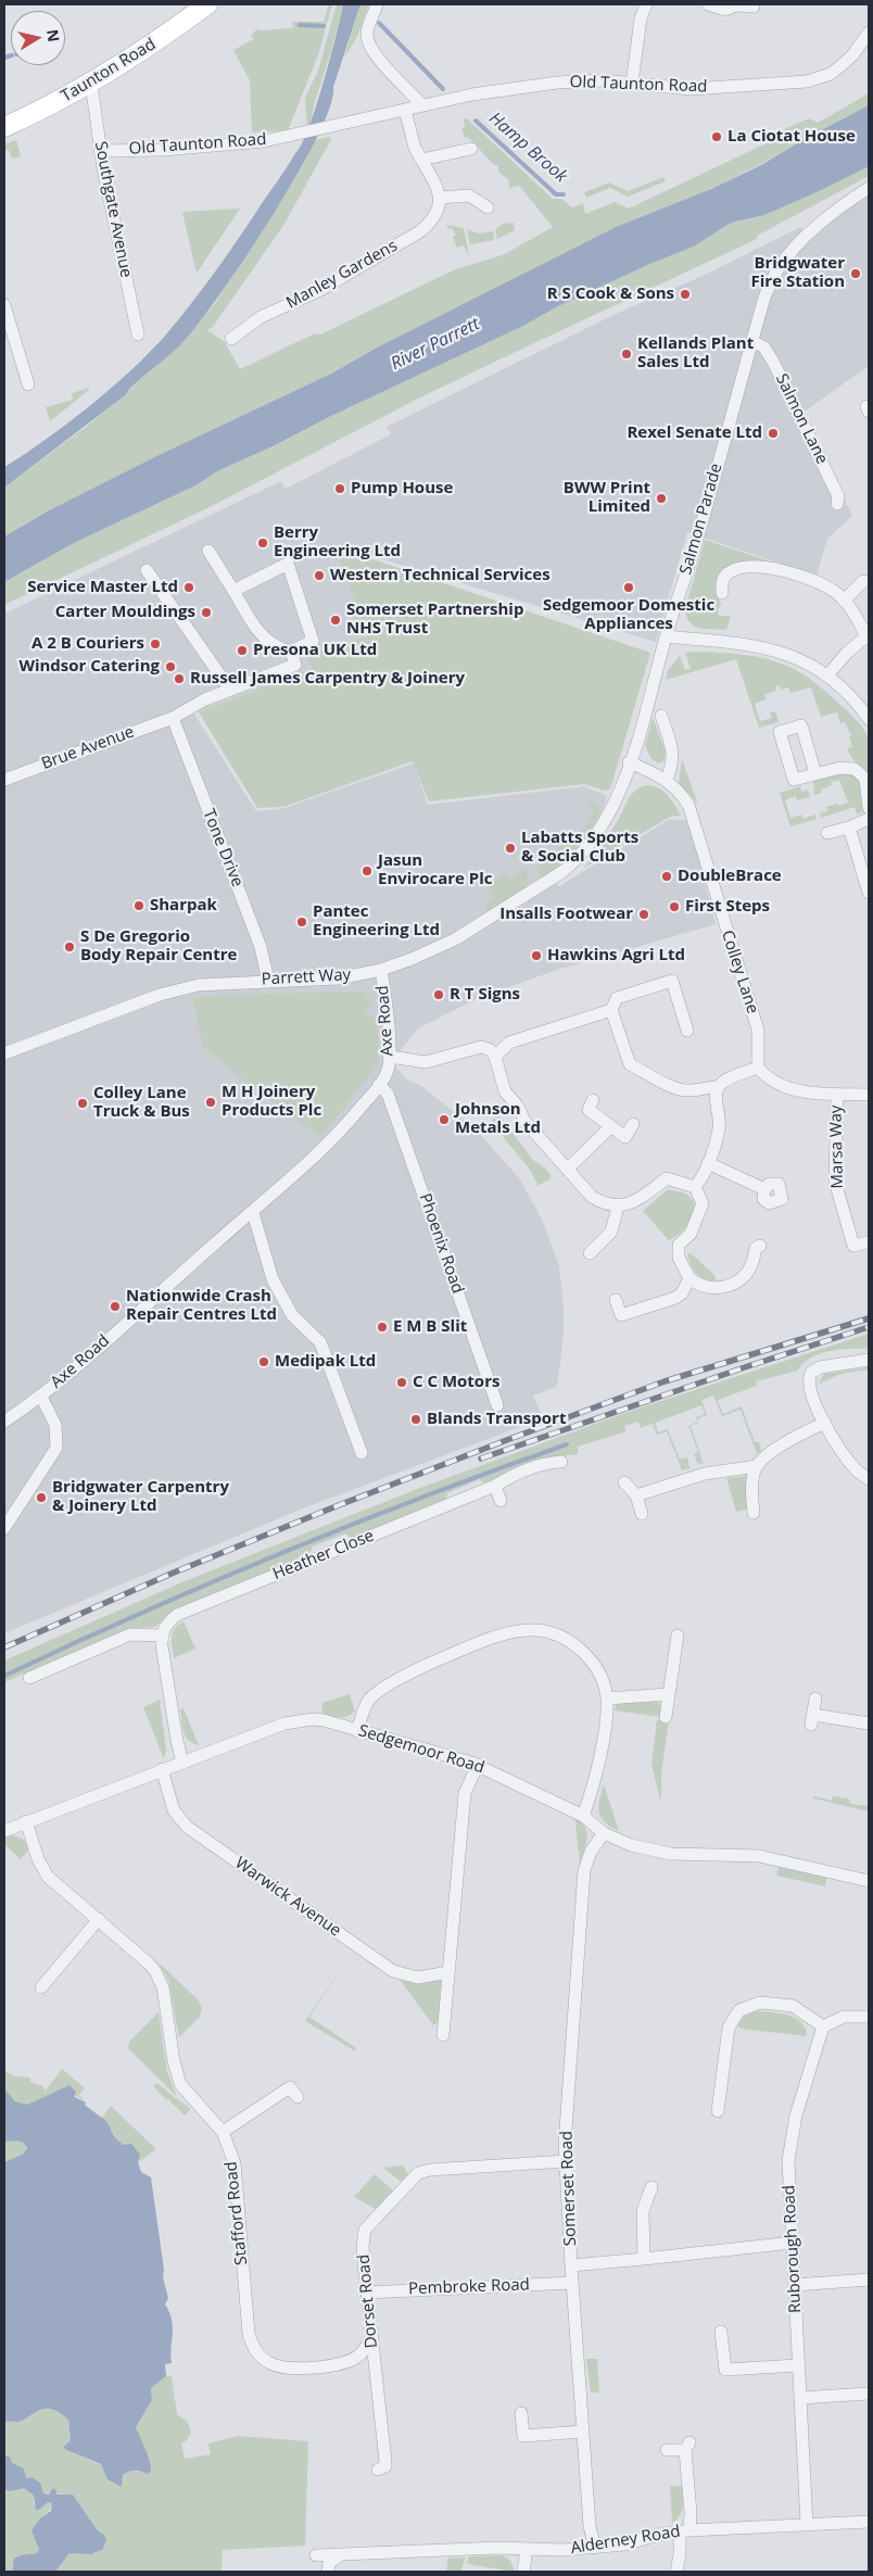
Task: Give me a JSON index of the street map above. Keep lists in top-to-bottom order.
{
  "streets": {
    "main road": ["Taunton Road"],
    "street": [
      "Old Taunton Road",
      "Southgate Avenue",
      "Manley Gardens",
      "Salmon Lane",
      "Salmon Parade",
      "Brue Avenue",
      "Tone Drive",
      "Colley Lane",
      "Parrett Way",
      "Axe Road",
      "Marsa Way",
      "Phoenix Road",
      "Heather Close",
      "Sedgemoor Road",
      "Warwick Avenue",
      "Somerset Road",
      "Stafford Road",
      "Ruborough Road",
      "Pembroke Road",
      "Dorset Road",
      "Alderney Road"
    ]
  },
  "crossings": [
    ["Taunton Road", "Southgate Avenue"],
    ["Old Taunton Road", "Southgate Avenue"],
    ["Salmon Lane", "Salmon Parade"],
    ["Salmon Parade", "Colley Lane"],
    ["Salmon Parade", "Parrett Way"],
    ["Brue Avenue", "Tone Drive"],
    ["Tone Drive", "Parrett Way"],
    ["Colley Lane", "Parrett Way"],
    ["Parrett Way", "Axe Road"],
    ["Axe Road", "Phoenix Road"],
    ["Sedgemoor Road", "Warwick Avenue"],
    ["Sedgemoor Road", "Somerset Road"],
    ["Sedgemoor Road", "Stafford Road"],
    ["Somerset Road", "Pembroke Road"],
    ["Somerset Road", "Dorset Road"],
    ["Somerset Road", "Alderney Road"],
    ["Stafford Road", "Dorset Road"],
    ["Ruborough Road", "Alderney Road"],
    ["Pembroke Road", "Dorset Road"]
  ],
  "water": ["Hamp Brook", "River Parrett"],
  "places": [
    "La Ciotat House",
    "Bridgwater Fire Station",
    "R S Cook & Sons",
    "Kellands Plant Sales Ltd",
    "Rexel Senate Ltd",
    "Pump House",
    "BWW Print Limited",
    "Berry Engineering Ltd",
    "Western Technical Services",
    "Service Master Ltd",
    "Sedgemoor Domestic Appliances",
    "Carter Mouldings",
    "Somerset Partnership NHS Trust",
    "A 2 B Couriers",
    "Presona UK Ltd",
    "Windsor Catering",
    "Russell James Carpentry & Joinery",
    "Labatts Sports & Social Club",
    "Jasun Envirocare Plc",
    "DoubleBrace",
    "Sharpak",
    "First Steps",
    "Insalls Footwear",
    "Pantec Engineering Ltd",
    "S De Gregorio Body Repair Centre",
    "Hawkins Agri Ltd",
    "R T Signs",
    "M H Joinery Products Plc",
    "Colley Lane Truck & Bus",
    "Johnson Metals Ltd",
    "Nationwide Crash Repair Centres Ltd",
    "E M B Slit",
    "Medipak Ltd",
    "C C Motors",
    "Blands Transport",
    "Bridgwater Carpentry & Joinery Ltd"
  ],
  "north": "right"
}
